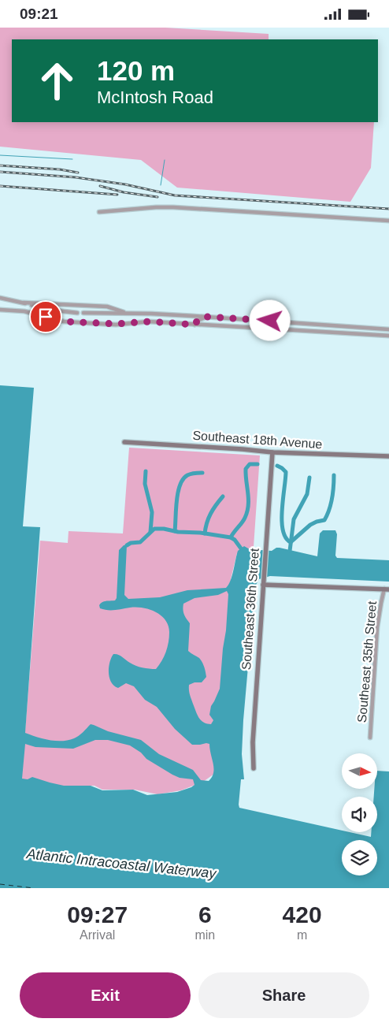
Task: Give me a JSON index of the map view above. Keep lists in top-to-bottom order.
{
  "streets": {
    "street": ["Southeast 18th Avenue", "Southeast 36th Street", "Southeast 35th Street"]
  },
  "crossings": [
    ["Southeast 18th Avenue", "Southeast 36th Street"]
  ],
  "water": ["Atlantic Intracoastal Waterway"],
  "north": "right",
  "page": {
    "status": "09:21",
    "turn": ["120 m", "McIntosh Road"],
    "eta": [
      "09:27",
      "Arrival",
      "6",
      "min",
      "420",
      "m"
    ],
    "buttons": ["Exit", "Share"]
  }
}
